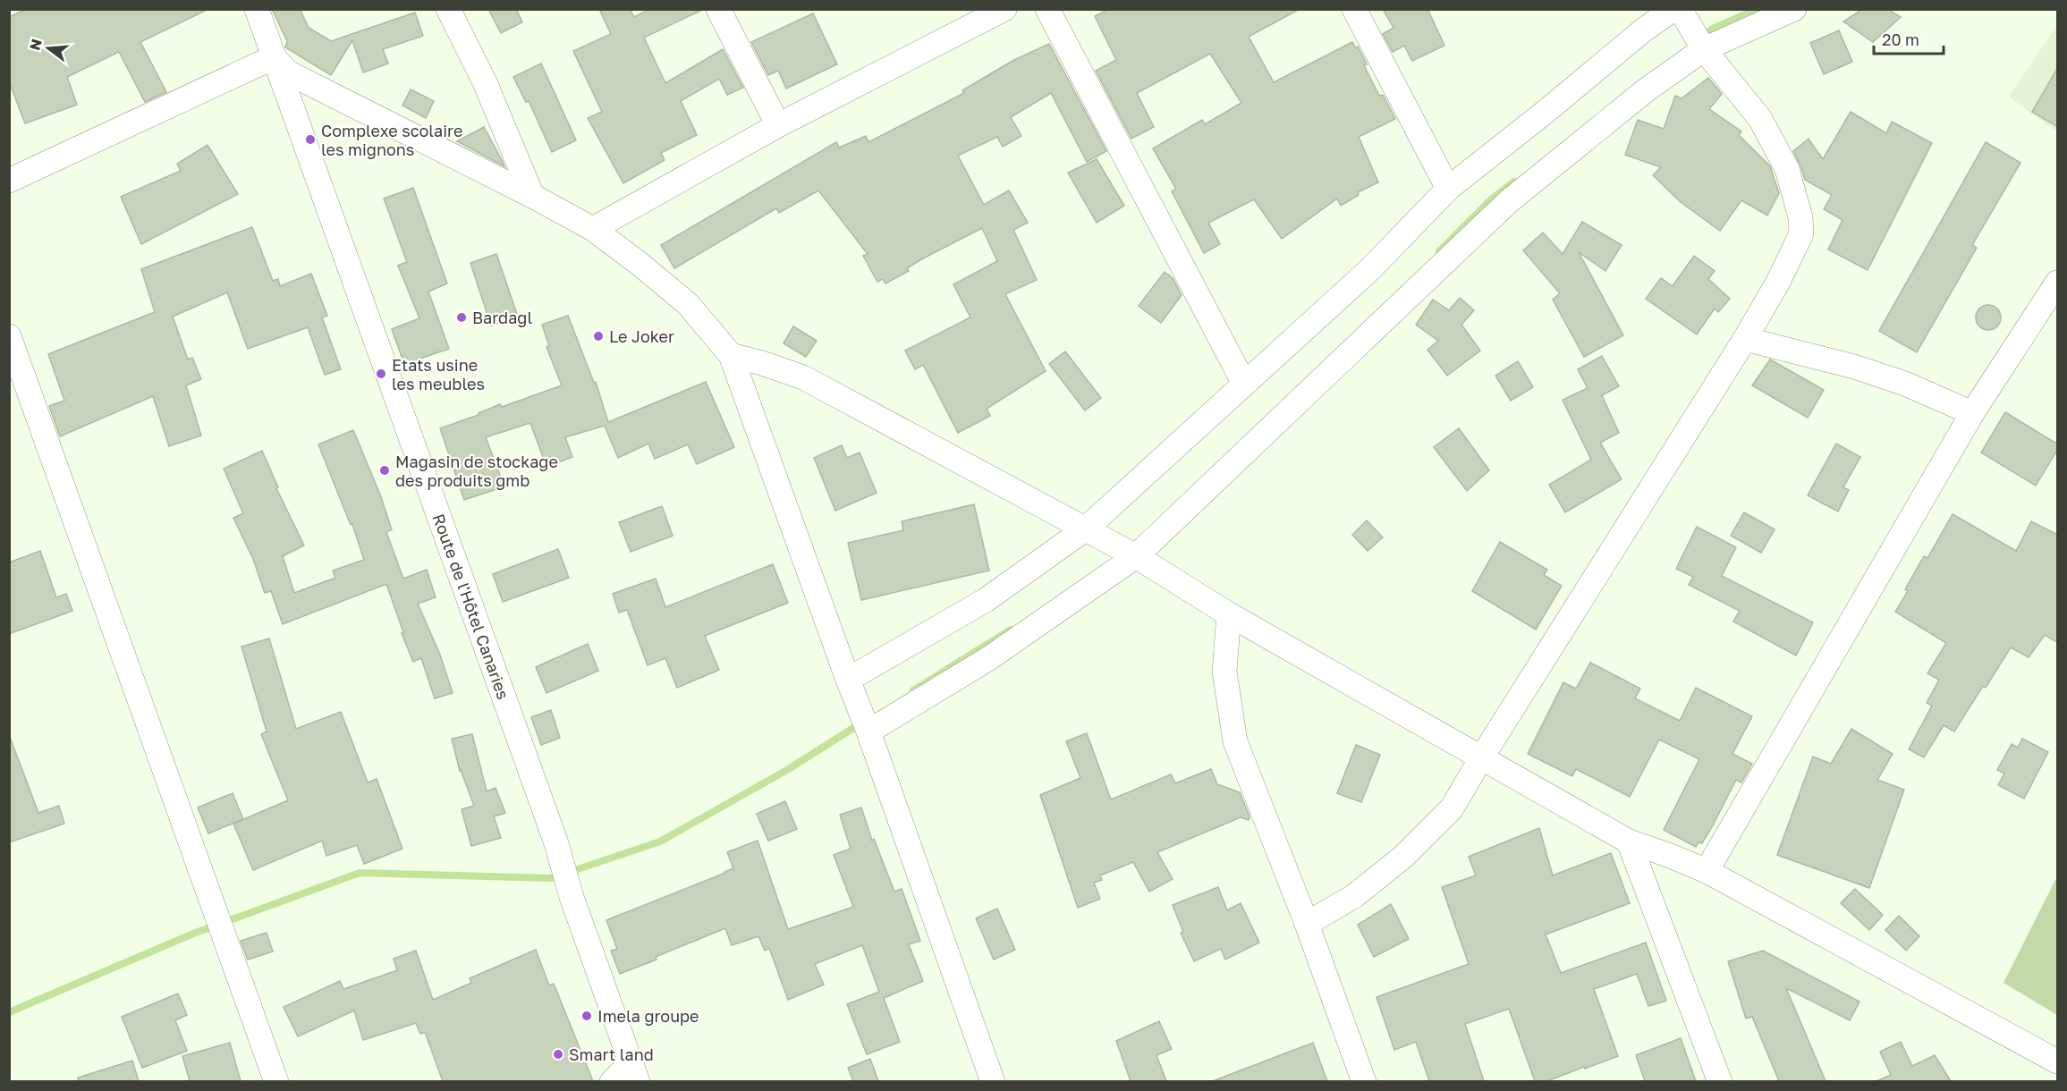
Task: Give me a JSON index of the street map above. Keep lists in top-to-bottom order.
{
  "streets": {
    "street": ["Route de l'Hôtel Canaries"]
  },
  "places": [
    "Complexe scolaire les mignons",
    "Bardagl",
    "Le Joker",
    "Etats usine les meubles",
    "Magasin de stockage des produits gmb",
    "Imela groupe",
    "Smart land"
  ],
  "scale_bar": "20 m",
  "north": "left"
}
